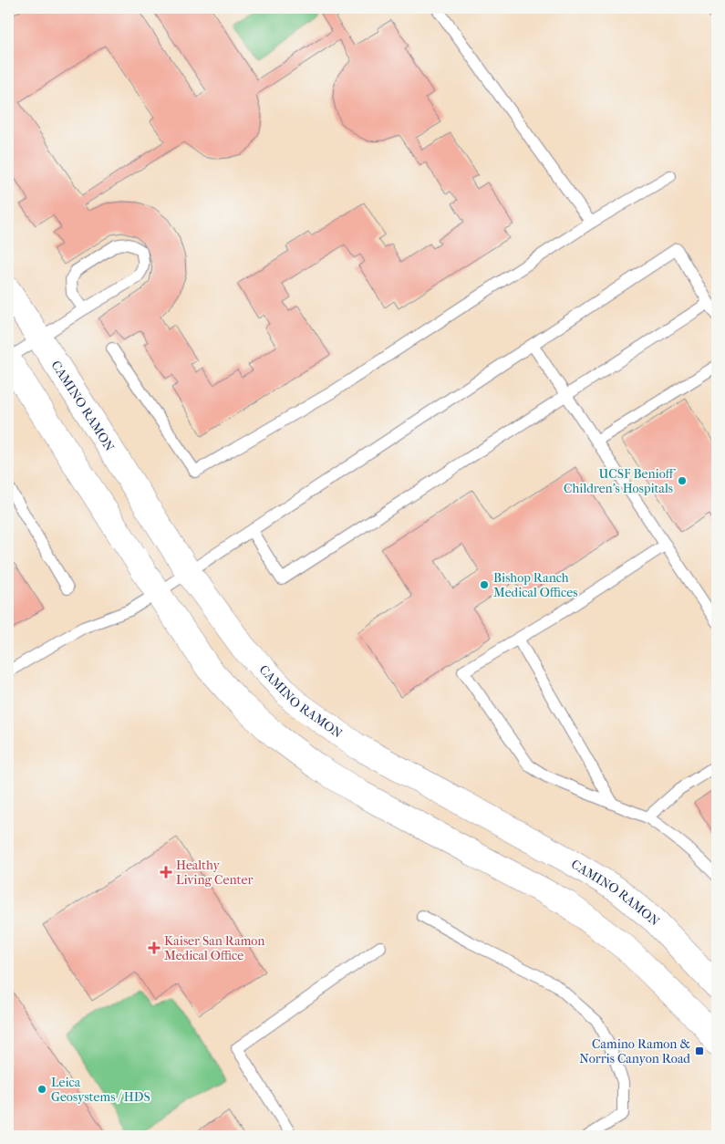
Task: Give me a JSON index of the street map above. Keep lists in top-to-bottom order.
{
  "streets": {
    "street": ["CAMINO RAMON"]
  },
  "places": {
    "other": ["UCSF Benioff Children's Hospitals", "Bishop Ranch Medical Offices", "Leica Geosystems / HDS"],
    "health": ["Healthy Living Center", "Kaiser San Ramon Medical Office"],
    "transit": ["Camino Ramon & Norris Canyon Road"]
  }
}
